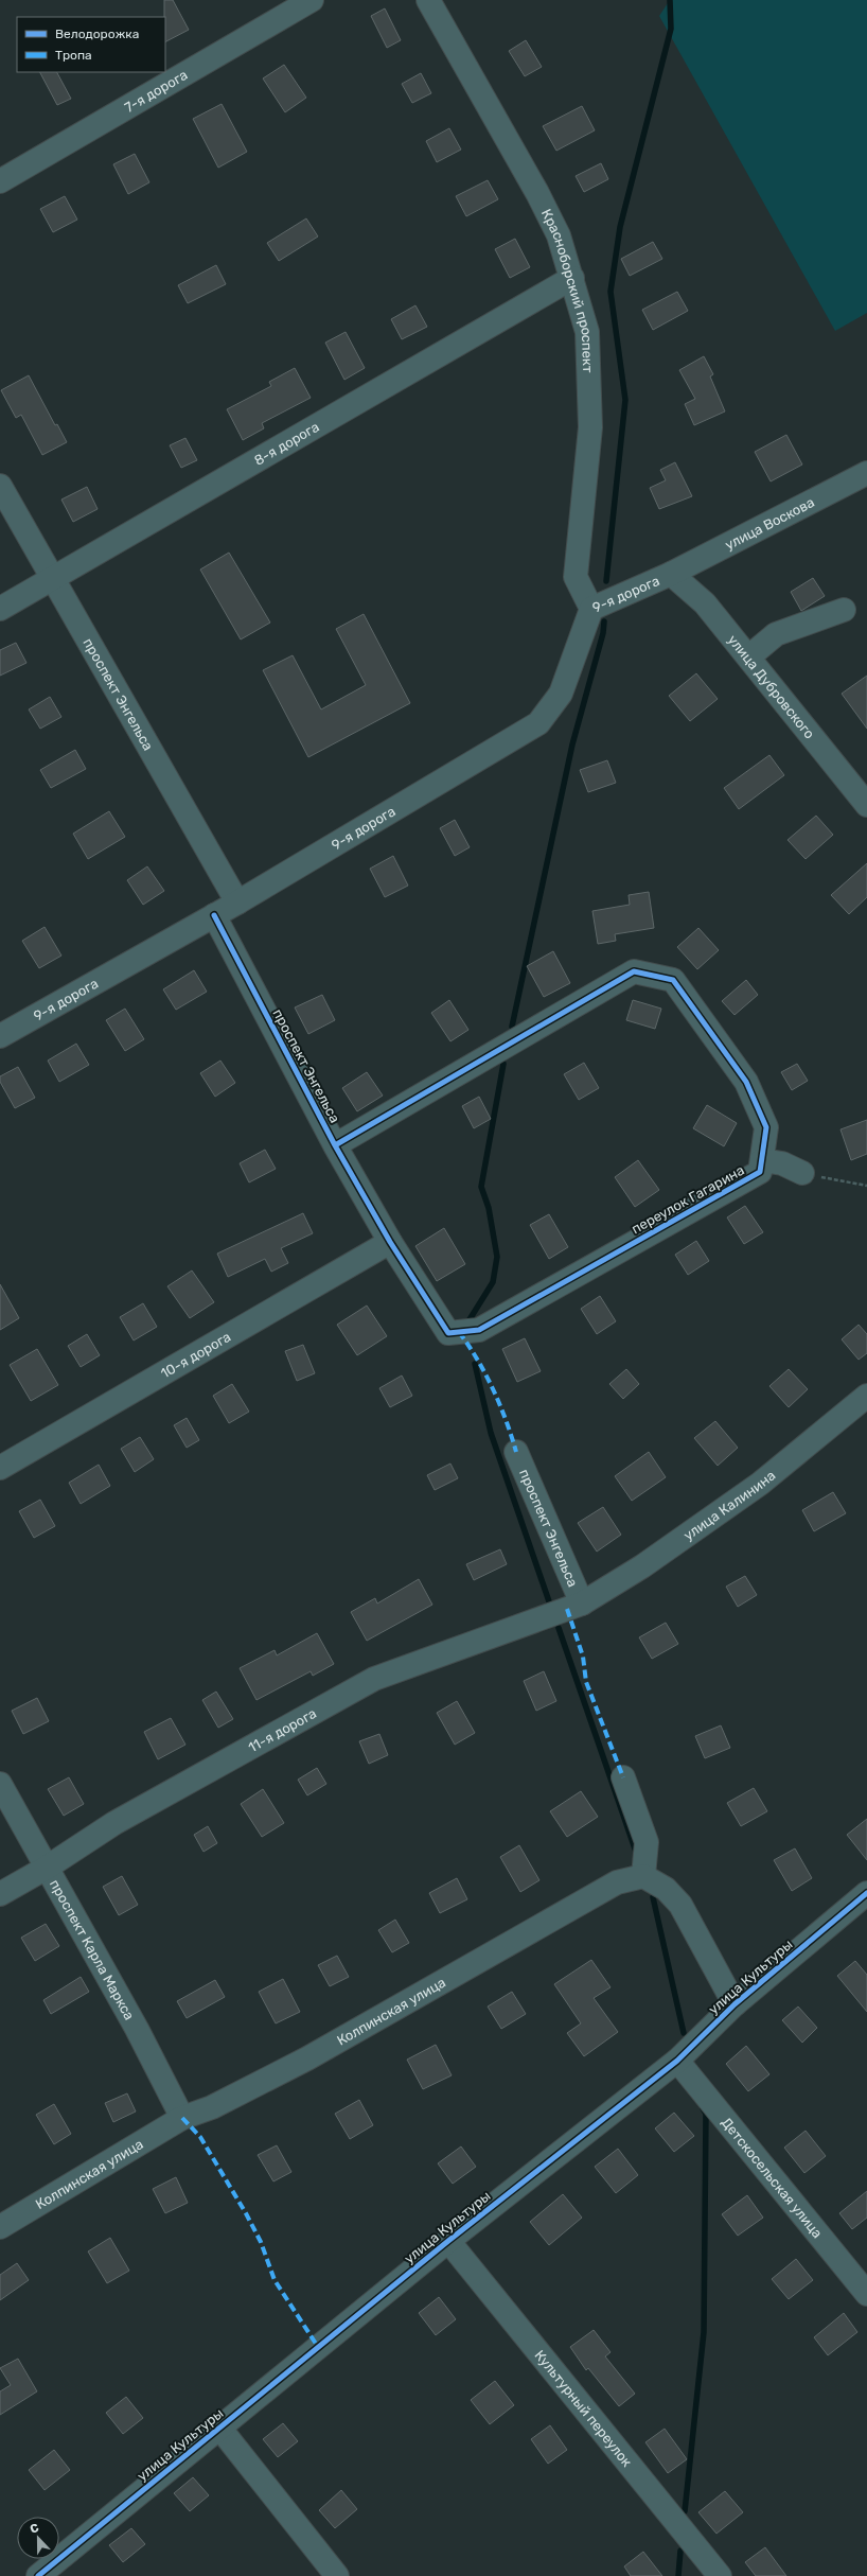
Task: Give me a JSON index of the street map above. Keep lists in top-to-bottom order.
{
  "streets": {
    "street": [
      "7-я дорога",
      "Красноборский проспект",
      "8-я дорога",
      "улица Воскова",
      "9-я дорога",
      "улица Дубровского",
      "проспект Энгельса",
      "переулок Гагарина",
      "10-я дорога",
      "улица Калинина",
      "11-я дорога",
      "проспект Карла Маркса",
      "улица Культуры",
      "Колпинская улица",
      "Детскосельская улица",
      "Культурный переулок"
    ]
  },
  "crossings": [
    ["Красноборский проспект", "8-я дорога"],
    ["Красноборский проспект", "9-я дорога"],
    ["8-я дорога", "проспект Энгельса"],
    ["улица Воскова", "9-я дорога"],
    ["улица Воскова", "улица Дубровского"],
    ["9-я дорога", "улица Дубровского"],
    ["9-я дорога", "проспект Энгельса"],
    ["проспект Энгельса", "переулок Гагарина"],
    ["проспект Энгельса", "10-я дорога"],
    ["проспект Энгельса", "улица Калинина"],
    ["проспект Энгельса", "11-я дорога"],
    ["улица Калинина", "11-я дорога"],
    ["11-я дорога", "проспект Карла Маркса"],
    ["проспект Карла Маркса", "Колпинская улица"],
    ["улица Культуры", "Детскосельская улица"],
    ["улица Культуры", "Культурный переулок"]
  ],
  "legend": ["Велодорожка", "Тропа"],
  "north": "top"
}
